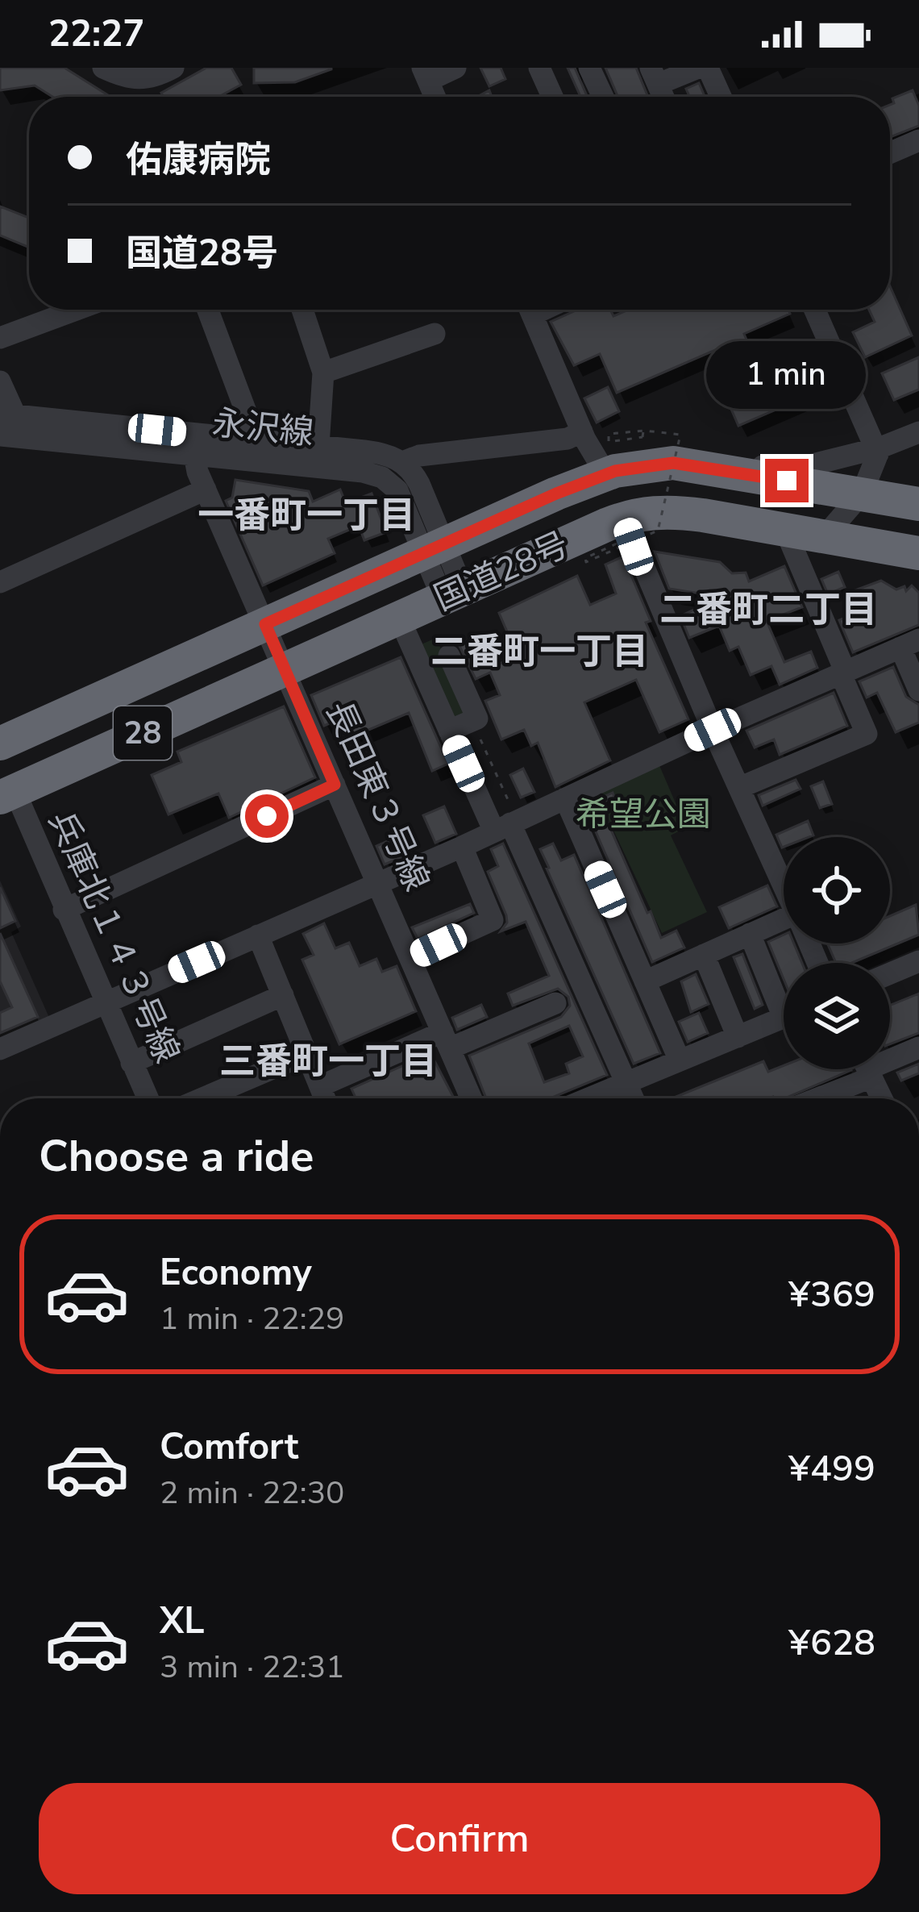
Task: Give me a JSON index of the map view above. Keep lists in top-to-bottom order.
{
  "streets": {
    "highway": ["国道28号", "28"],
    "street": ["永沢線", "長田東３号線", "兵庫北１４３号線"]
  },
  "crossings": [
    ["永沢線", "国道28号"],
    ["永沢線", "長田東３号線"],
    ["国道28号", "長田東３号線"],
    ["国道28号", "兵庫北１４３号線"]
  ],
  "districts": [
    "一番町一丁目",
    "二番町二丁目",
    "二番町一丁目",
    "三番町一丁目"
  ],
  "parks": ["希望公園"],
  "page": {
    "status": "22:27",
    "banner": ["佑康病院", "国道28号"],
    "bubble": "1 min",
    "heading": "Choose a ride",
    "list": [
      {
        "name": "Economy",
        "note": "1 min · 22:29",
        "value": "¥369"
      },
      {
        "name": "Comfort",
        "note": "2 min · 22:30",
        "value": "¥499"
      },
      {
        "name": "XL",
        "note": "3 min · 22:31",
        "value": "¥628"
      }
    ],
    "buttons": "Confirm"
  }
}
